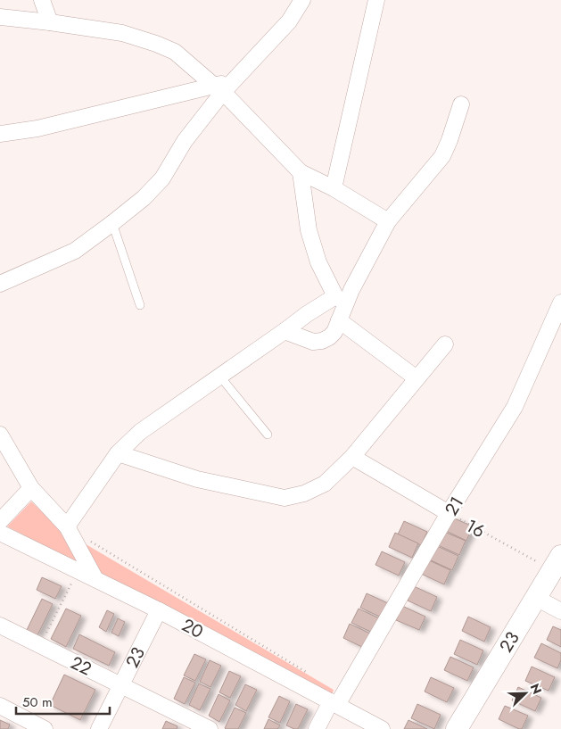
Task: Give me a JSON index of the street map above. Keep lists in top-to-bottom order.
{
  "streets": {
    "street": [
      "21",
      "16",
      "20",
      "23",
      "22"
    ]
  },
  "crossings": [
    ["21", "16"],
    ["21", "20"],
    ["16", "23"],
    ["20", "23"],
    ["23", "22"]
  ],
  "scale_bar": "50 m",
  "north": "top right"
}
